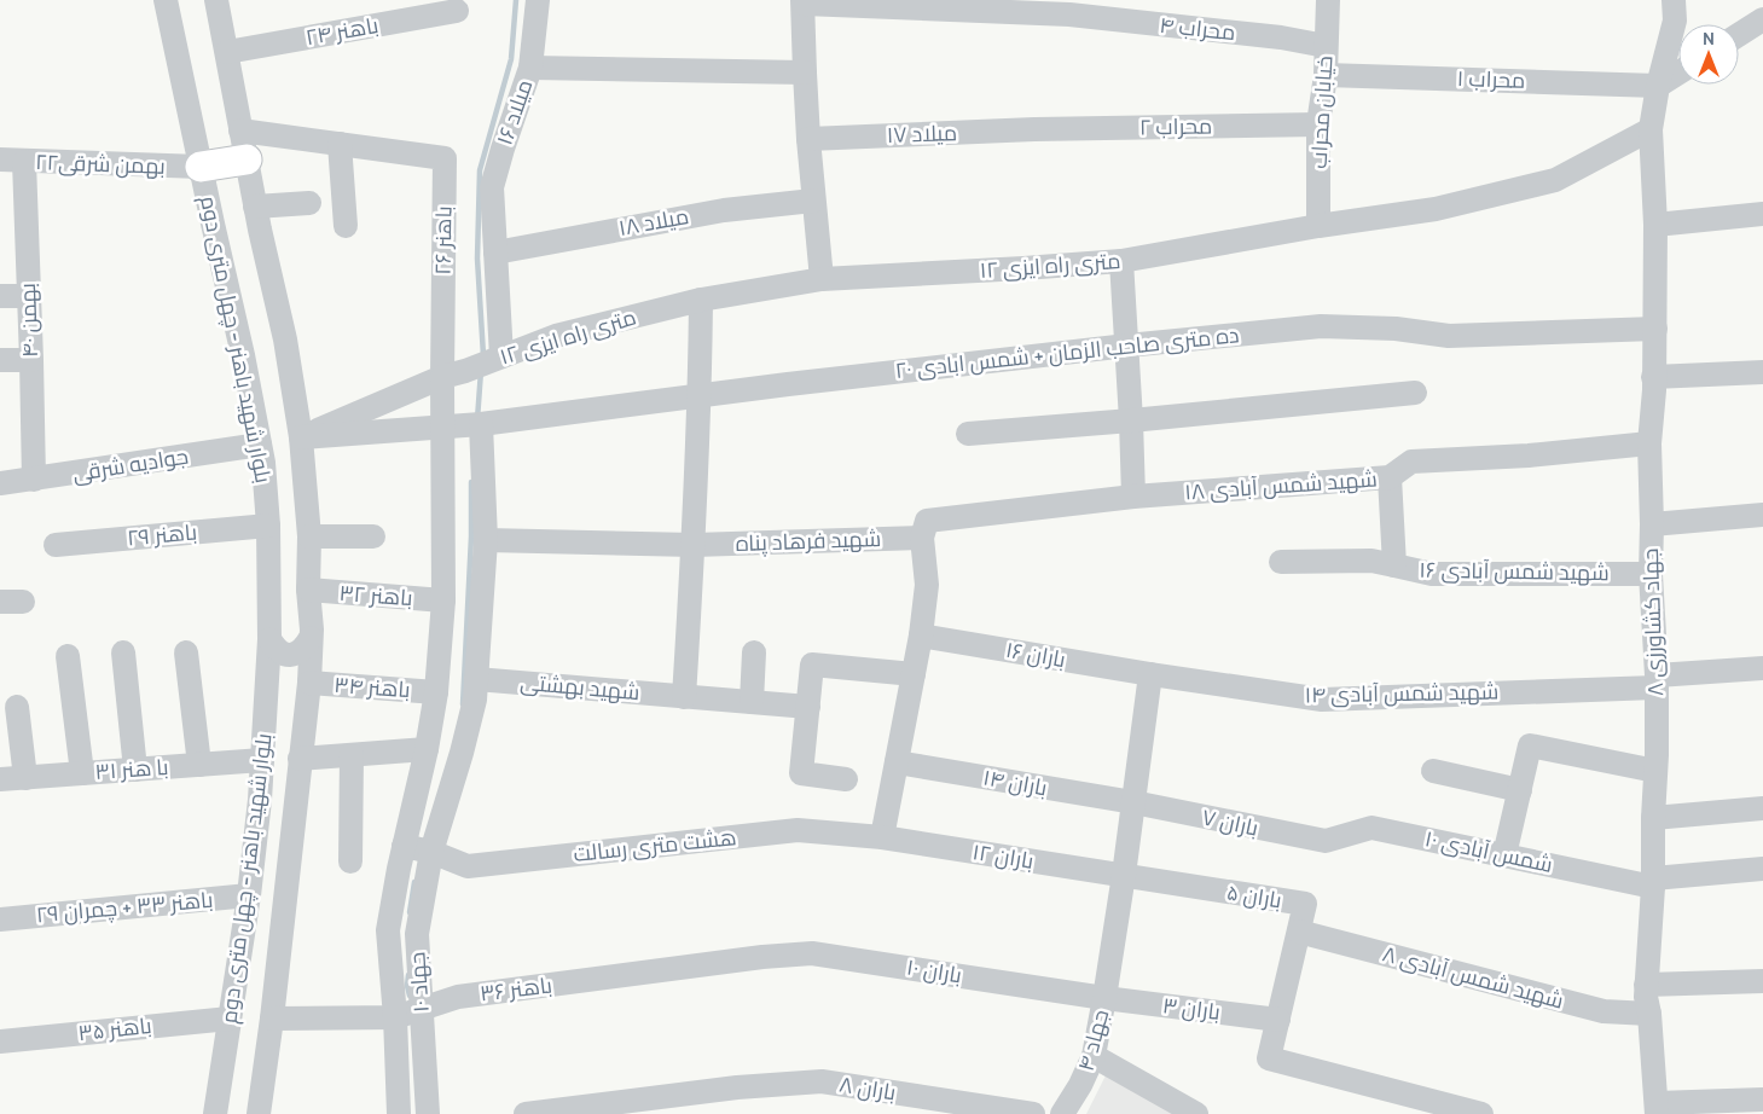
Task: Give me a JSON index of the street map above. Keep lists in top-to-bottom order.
{
  "streets": {
    "street": [
      "محراب ۴",
      "باهنر ۲۴",
      "محراب ۱",
      "میلاد ۱۶",
      "خیابان محراب",
      "محراب ۲",
      "میلاد ۱۷",
      "۲۲بهمن شرقی",
      "میلاد ۱۸",
      "باهنر ۲۶",
      "۱۲ متری راه ایزی",
      "بهمن ۴۰",
      "بلوار شهید باهنر - چهل متری دوم",
      "ده متری صاحب الزمان + شمس ابادی ۲۰",
      "جوادیه شرقی",
      "شهید شمس آبادی ۱۸",
      "باهنر ۲۹",
      "شهید فرهاد پناه",
      "شهید شمس آبادی ۱۶",
      "باهنر ۳۲",
      "جهاد کشاورزی ۸",
      "باران ۱۶",
      "باهنر ۳۴",
      "شهید بهشتی",
      "شهید شمس آبادی ۱۴",
      "با هنر ۳۱",
      "باران ۱۴",
      "باران ۷",
      "هشت متری رسالت",
      "شمس آبادی ۱۰",
      "باران ۱۲",
      "باران ۵",
      "باهنر ۳۳ + چمران ۲۹",
      "باران ۱۰",
      "شهید شمس آبادی ۸",
      "جهاد ۱۰",
      "باهنر ۳۶",
      "باران ۳",
      "باهنر ۳۵",
      "جهاد ۴",
      "باران ۸"
    ]
  },
  "crossings": [
    ["محراب ۴", "خیابان محراب"],
    ["باهنر ۲۴", "بلوار شهید باهنر - چهل متری دوم"],
    ["محراب ۱", "خیابان محراب"],
    ["محراب ۱", "جهاد کشاورزی ۸"],
    ["میلاد ۱۶", "میلاد ۱۸"],
    ["میلاد ۱۶", "۱۲ متری راه ایزی"],
    ["خیابان محراب", "محراب ۲"],
    ["خیابان محراب", "۱۲ متری راه ایزی"],
    ["محراب ۲", "میلاد ۱۷"],
    ["۲۲بهمن شرقی", "بهمن ۴۰"],
    ["۲۲بهمن شرقی", "بلوار شهید باهنر - چهل متری دوم"],
    ["باهنر ۲۶", "۱۲ متری راه ایزی"],
    ["باهنر ۲۶", "بلوار شهید باهنر - چهل متری دوم"],
    ["۱۲ متری راه ایزی", "جهاد کشاورزی ۸"],
    ["بهمن ۴۰", "جوادیه شرقی"],
    ["بلوار شهید باهنر - چهل متری دوم", "ده متری صاحب الزمان + شمس ابادی ۲۰"],
    ["بلوار شهید باهنر - چهل متری دوم", "جوادیه شرقی"],
    ["بلوار شهید باهنر - چهل متری دوم", "باهنر ۲۹"],
    ["بلوار شهید باهنر - چهل متری دوم", "باهنر ۳۲"],
    ["بلوار شهید باهنر - چهل متری دوم", "باهنر ۳۴"],
    ["بلوار شهید باهنر - چهل متری دوم", "با هنر ۳۱"],
    ["بلوار شهید باهنر - چهل متری دوم", "باهنر ۳۳ + چمران ۲۹"],
    ["بلوار شهید باهنر - چهل متری دوم", "باهنر ۳۶"],
    ["بلوار شهید باهنر - چهل متری دوم", "باهنر ۳۵"],
    ["ده متری صاحب الزمان + شمس ابادی ۲۰", "جهاد کشاورزی ۸"],
    ["ده متری صاحب الزمان + شمس ابادی ۲۰", "جهاد ۱۰"],
    ["شهید شمس آبادی ۱۸", "شهید فرهاد پناه"],
    ["شهید شمس آبادی ۱۸", "شهید شمس آبادی ۱۶"],
    ["شهید شمس آبادی ۱۸", "جهاد کشاورزی ۸"],
    ["شهید فرهاد پناه", "جهاد ۱۰"],
    ["شهید شمس آبادی ۱۶", "جهاد کشاورزی ۸"],
    ["جهاد کشاورزی ۸", "شهید شمس آبادی ۱۴"],
    ["جهاد کشاورزی ۸", "شمس آبادی ۱۰"],
    ["جهاد کشاورزی ۸", "شهید شمس آبادی ۸"],
    ["باران ۱۶", "شهید شمس آبادی ۱۴"],
    ["باران ۱۶", "جهاد ۴"],
    ["شهید بهشتی", "جهاد ۱۰"],
    ["شهید شمس آبادی ۱۴", "جهاد ۴"],
    ["باران ۱۴", "باران ۷"],
    ["باران ۱۴", "جهاد ۴"],
    ["باران ۷", "شمس آبادی ۱۰"],
    ["باران ۷", "جهاد ۴"],
    ["هشت متری رسالت", "باران ۱۲"],
    ["هشت متری رسالت", "جهاد ۱۰"],
    ["باران ۱۲", "باران ۵"],
    ["باران ۱۲", "جهاد ۴"],
    ["باران ۵", "شهید شمس آبادی ۸"],
    ["باران ۵", "باران ۳"],
    ["باران ۵", "جهاد ۴"],
    ["باران ۱۰", "باهنر ۳۶"],
    ["باران ۱۰", "باران ۳"],
    ["باران ۱۰", "جهاد ۴"],
    ["جهاد ۱۰", "باهنر ۳۶"],
    ["باران ۳", "جهاد ۴"]
  ],
  "north": "top"
}
